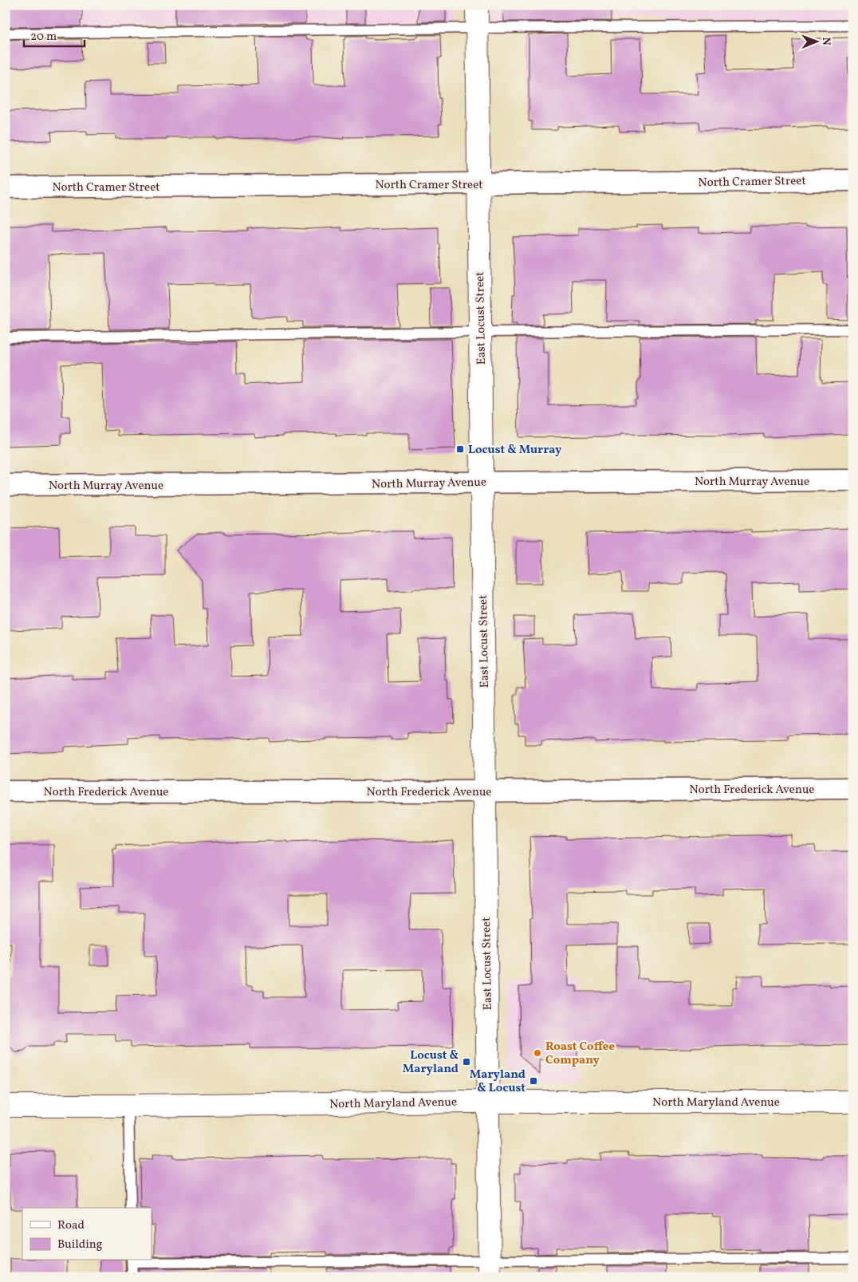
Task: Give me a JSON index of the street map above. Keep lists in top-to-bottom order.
{
  "streets": {
    "main road": ["East Locust Street", "North Maryland Avenue"],
    "street": ["North Cramer Street", "North Murray Avenue", "North Frederick Avenue"]
  },
  "crossings": [
    ["North Cramer Street", "East Locust Street"],
    ["East Locust Street", "North Murray Avenue"],
    ["East Locust Street", "North Frederick Avenue"],
    ["East Locust Street", "North Maryland Avenue"]
  ],
  "places": {
    "transit": ["Locust & Murray", "Locust & Maryland", "Maryland & Locust"],
    "other": ["Roast Coffee Company"]
  },
  "legend": ["Road", "Building"],
  "scale_bar": "20 m",
  "north": "right"
}
